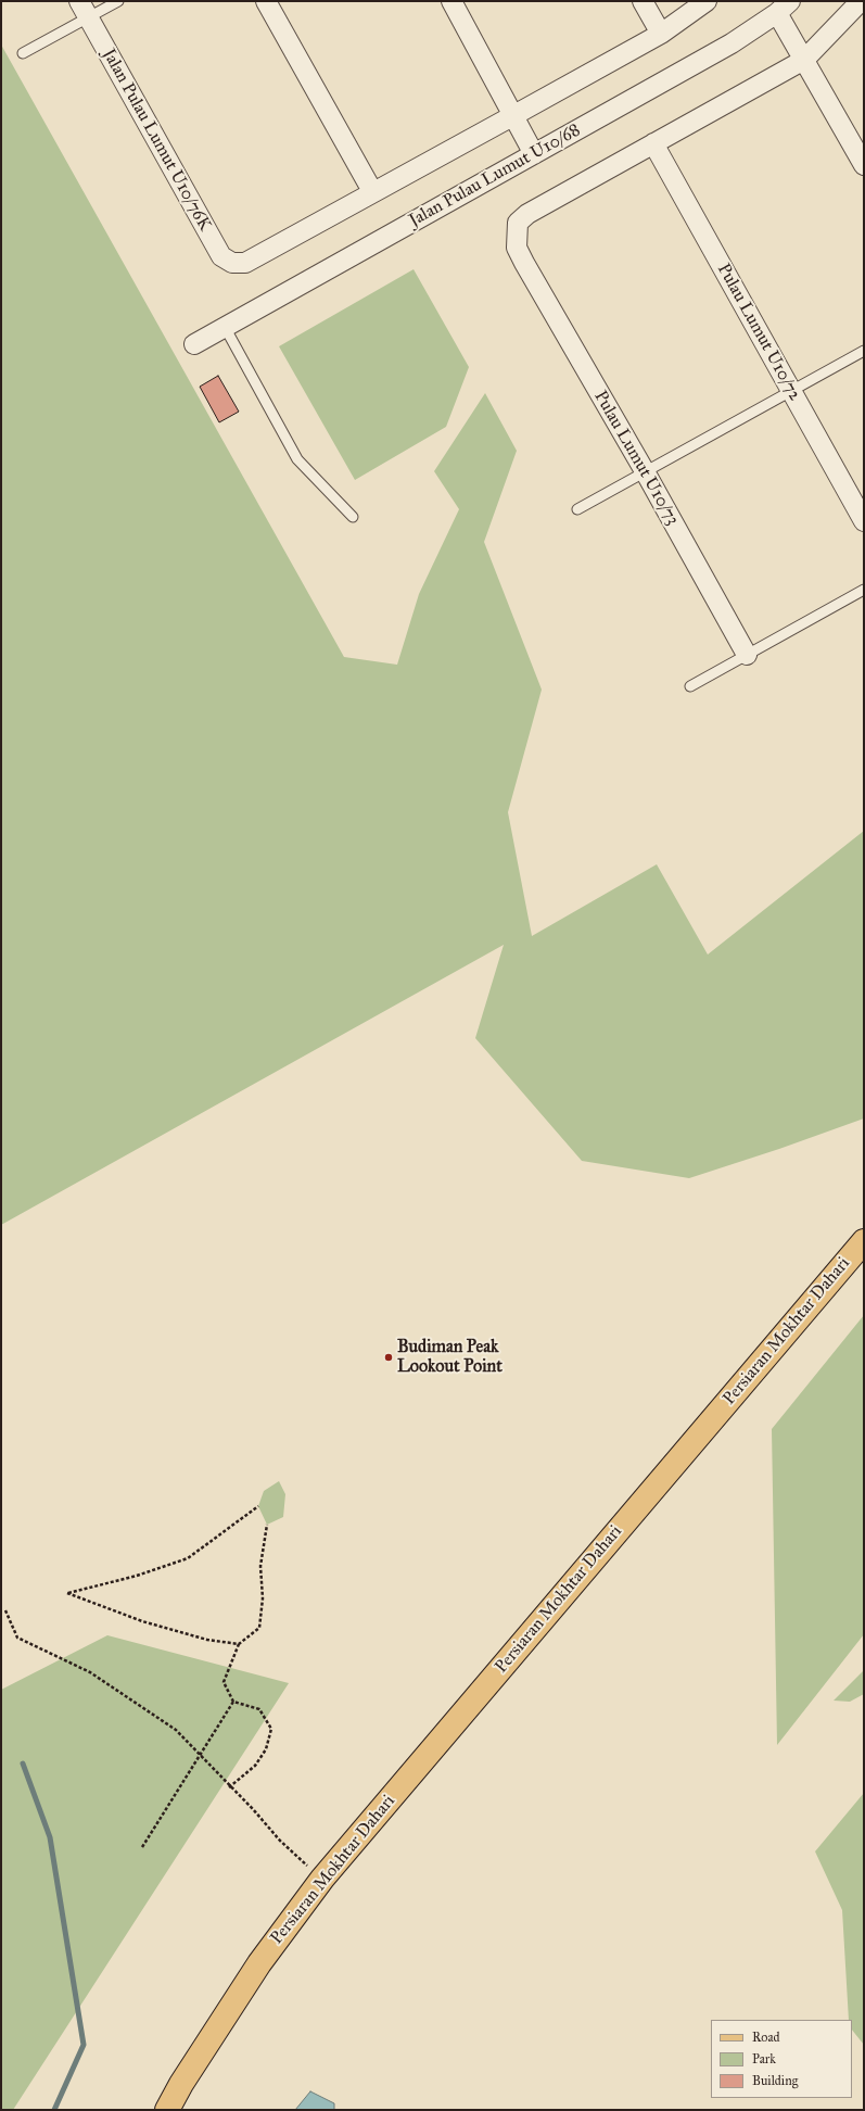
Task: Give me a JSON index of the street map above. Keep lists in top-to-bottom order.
{
  "streets": {
    "main road": ["Persiaran Mokhtar Dahari"],
    "street": [
      "Jalan Pulau Lumut U10/76K",
      "Jalan Pulau Lumut U10/68",
      "Pulau Lumut U10/72",
      "Pulau Lumut U10/73"
    ]
  },
  "crossings": [
    ["Pulau Lumut U10/72", "Pulau Lumut U10/73"]
  ],
  "places": ["Budiman Peak Lookout Point"],
  "legend": ["Road", "Park", "Building"]
}
